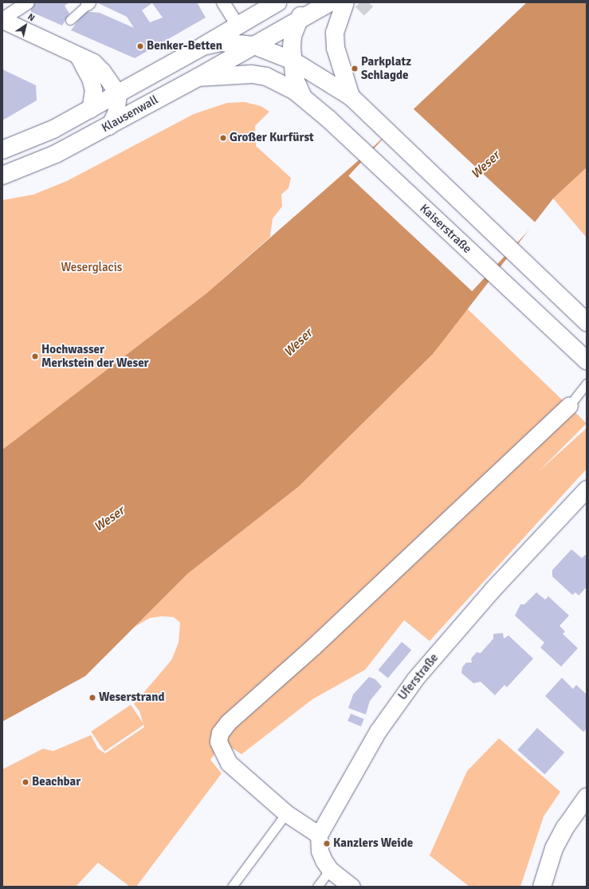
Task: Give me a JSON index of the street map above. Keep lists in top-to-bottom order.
{
  "streets": {
    "main road": ["Klausenwall", "Kaiserstraße"],
    "street": ["Uferstraße"]
  },
  "crossings": [
    ["Klausenwall", "Kaiserstraße"]
  ],
  "water": ["Weser"],
  "parks": ["Weserglacis"],
  "places": [
    "Benker-Betten",
    "Parkplatz Schlagde",
    "Großer Kurfürst",
    "Hochwasser Merkstein der Weser",
    "Weserstrand",
    "Beachbar",
    "Kanzlers Weide"
  ],
  "north": "top right"
}
